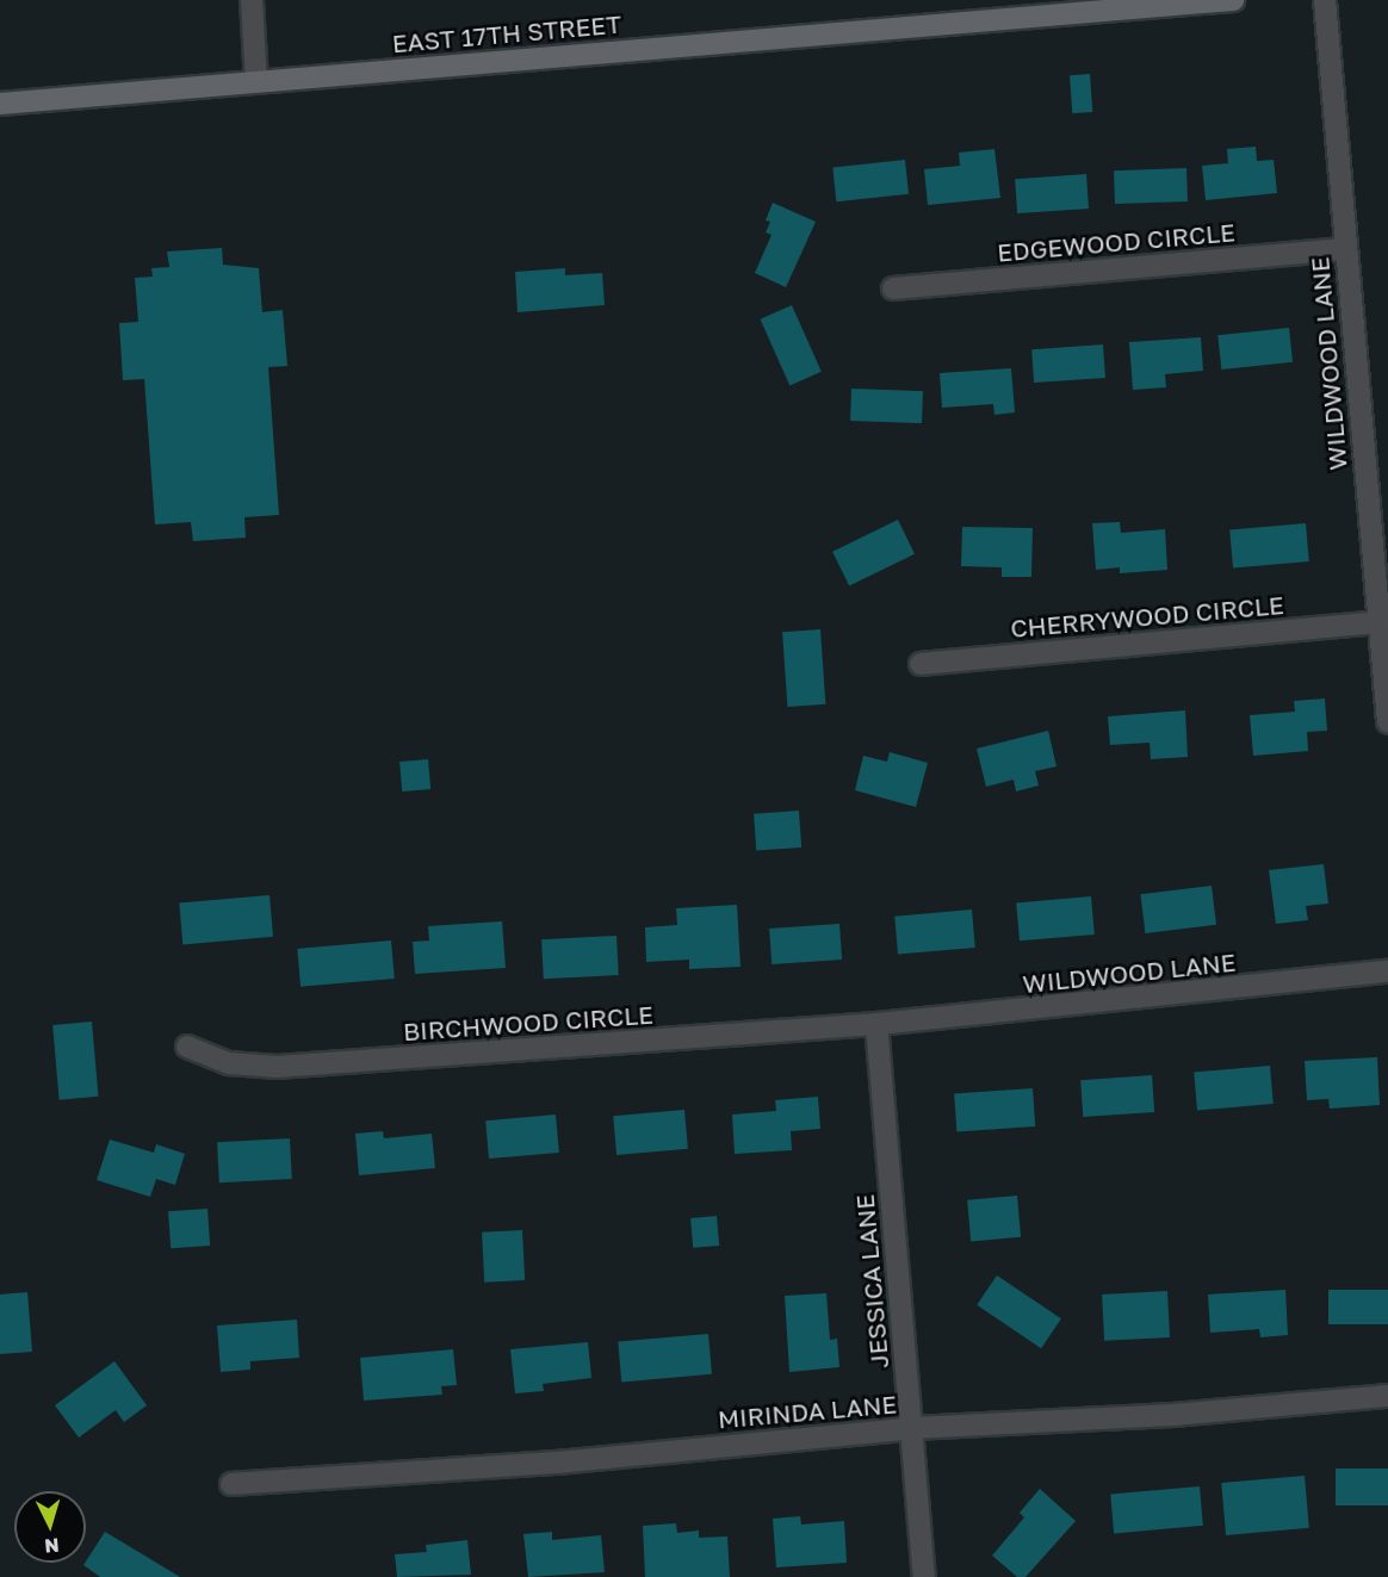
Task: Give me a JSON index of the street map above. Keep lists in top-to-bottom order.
{
  "streets": {
    "main road": ["EAST 17TH STREET"],
    "street": [
      "EDGEWOOD CIRCLE",
      "WILDWOOD LANE",
      "CHERRYWOOD CIRCLE",
      "BIRCHWOOD CIRCLE",
      "JESSICA LANE",
      "MIRINDA LANE"
    ]
  },
  "crossings": [
    ["EDGEWOOD CIRCLE", "WILDWOOD LANE"],
    ["WILDWOOD LANE", "CHERRYWOOD CIRCLE"],
    ["WILDWOOD LANE", "BIRCHWOOD CIRCLE"],
    ["WILDWOOD LANE", "JESSICA LANE"],
    ["BIRCHWOOD CIRCLE", "JESSICA LANE"],
    ["JESSICA LANE", "MIRINDA LANE"]
  ],
  "north": "bottom"
}
